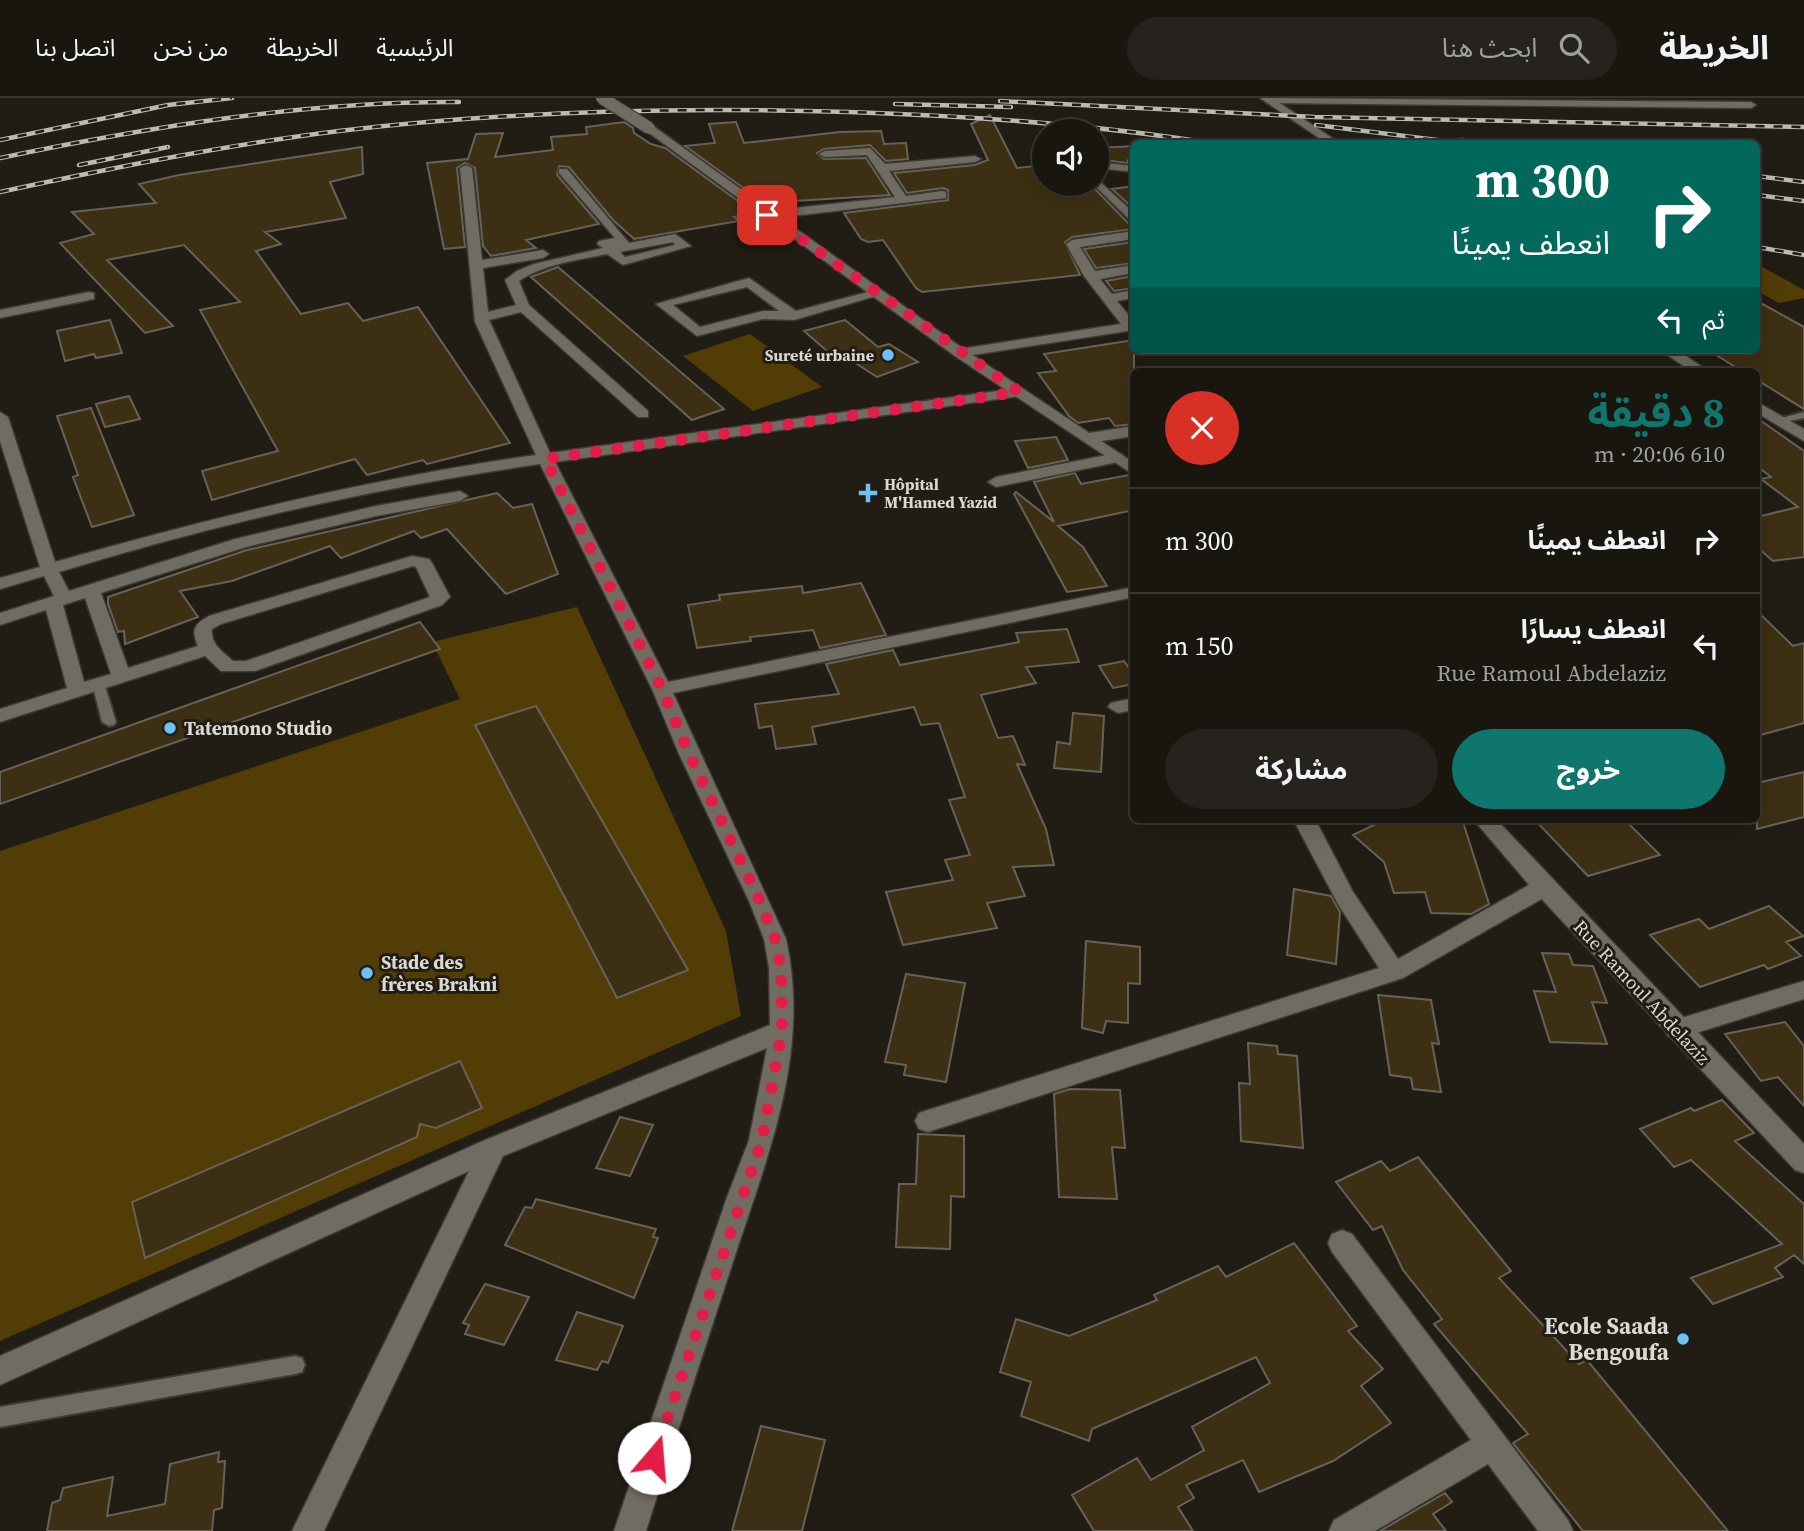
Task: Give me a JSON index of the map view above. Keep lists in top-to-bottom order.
{
  "streets": {
    "street": ["Rue Ramoul Abdelaziz"]
  },
  "places": {
    "other": [
      "Sureté urbaine",
      "Tatemono Studio",
      "Stade des frères Brakni",
      "Ecole Saada Bengoufa"
    ],
    "health": ["Hôpital M'Hamed Yazid"]
  },
  "page": {
    "header": "الخريطة",
    "search": "ابحث هنا",
    "nav": [
      "الرئيسية",
      "الخريطة",
      "من نحن",
      "اتصل بنا"
    ],
    "turn": ["300 m", "انعطف يمينًا"],
    "then": "ثم",
    "heading": ["8 دقيقة", "610 m · 20:06"],
    "list": [
      {
        "name": "انعطف يمينًا",
        "value": "300 m"
      },
      {
        "name": "انعطف يسارًا",
        "note": "Rue Ramoul Abdelaziz",
        "value": "150 m"
      }
    ],
    "buttons": ["خروج", "مشاركة"]
  }
}
